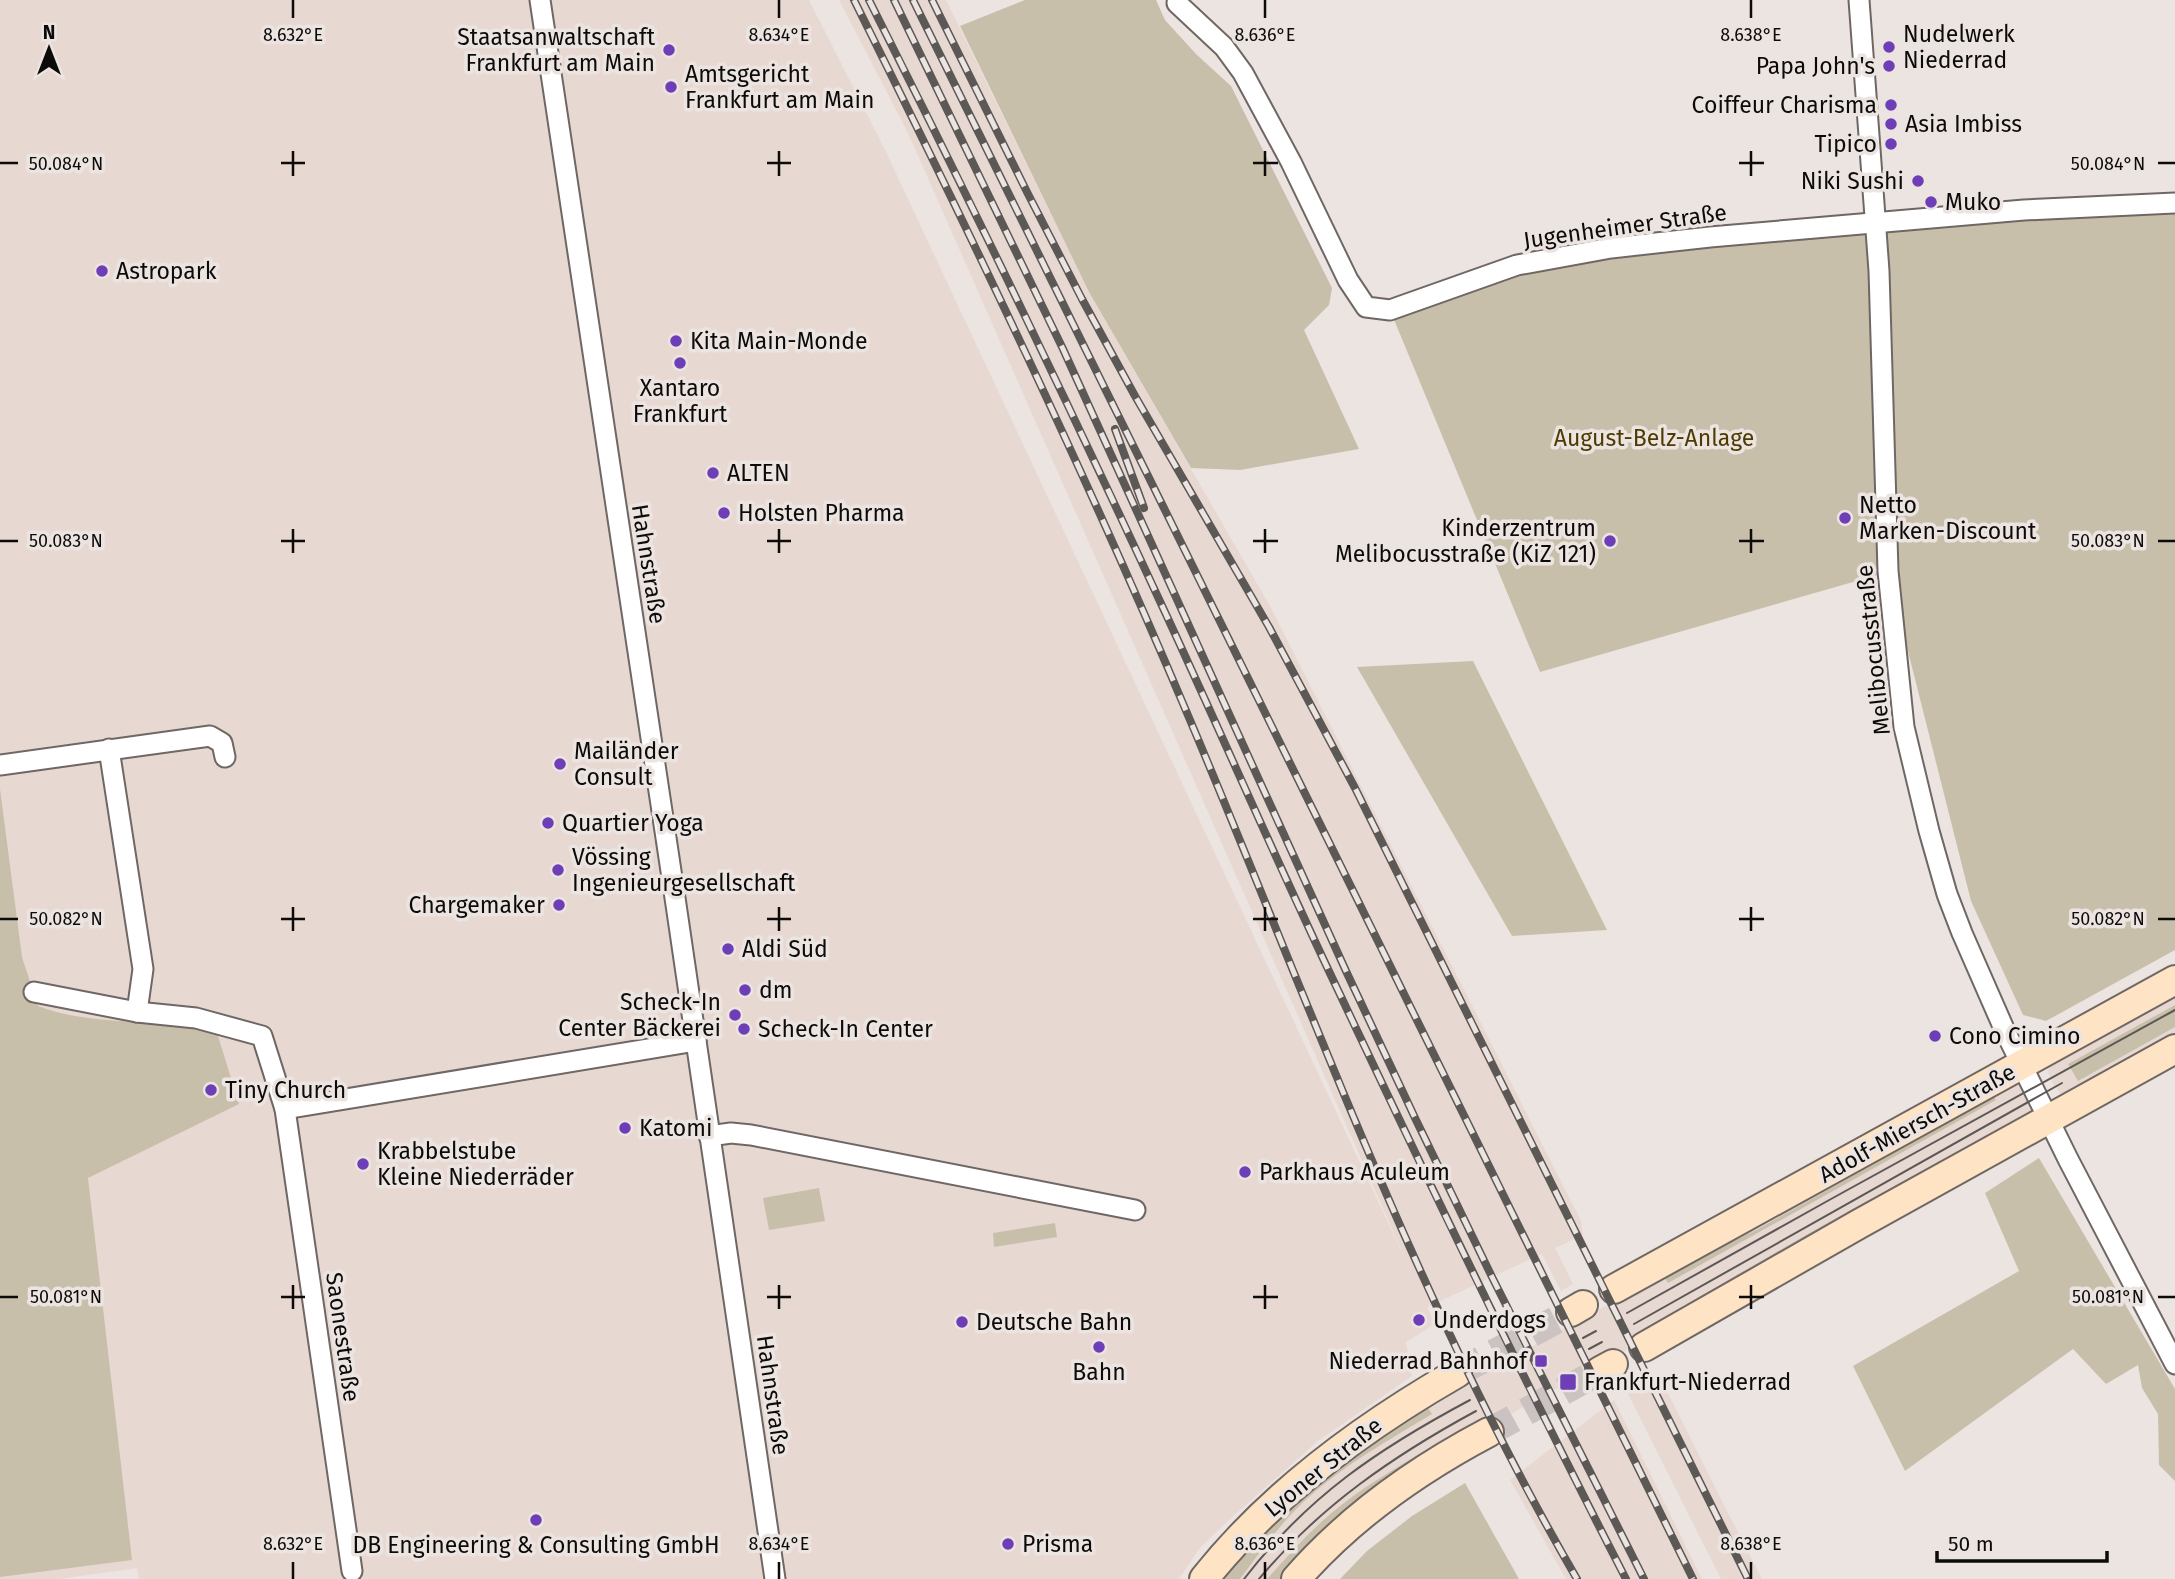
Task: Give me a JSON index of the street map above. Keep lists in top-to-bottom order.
{
  "streets": {
    "main road": ["Adolf-Miersch-Straße", "Lyoner Straße"],
    "street": [
      "Jugenheimer Straße",
      "Hahnstraße",
      "Melibocusstraße",
      "Saonestraße"
    ]
  },
  "crossings": [
    ["Jugenheimer Straße", "Melibocusstraße"],
    ["Melibocusstraße", "Adolf-Miersch-Straße"]
  ],
  "parks": ["August-Belz-Anlage"],
  "places": {
    "other": [
      "Nudelwerk Niederrad",
      "Staatsanwaltschaft Frankfurt am Main",
      "Papa John's",
      "Amtsgericht Frankfurt am Main",
      "Coiffeur Charisma",
      "Asia Imbiss",
      "Tipico",
      "Niki Sushi",
      "Muko",
      "Astropark",
      "Kita Main-Monde",
      "Xantaro Frankfurt",
      "ALTEN",
      "Holsten Pharma",
      "Netto Marken-Discount",
      "Kinderzentrum Melibocusstraße (KiZ 121)",
      "Mailänder Consult",
      "Quartier Yoga",
      "Vössing Ingenieurgesellschaft",
      "Chargemaker",
      "Aldi Süd",
      "dm",
      "Scheck-In Center Bäckerei",
      "Scheck-In Center",
      "Cono Cimino",
      "Tiny Church",
      "Katomi",
      "Krabbelstube Kleine Niederräder",
      "Parkhaus Aculeum",
      "Underdogs",
      "Deutsche Bahn",
      "Bahn",
      "DB Engineering & Consulting GmbH",
      "Prisma"
    ],
    "transit": ["Niederrad Bahnhof", "Frankfurt-Niederrad"]
  },
  "scale_bar": "50 m",
  "north": "top",
  "coordinates": [
    "8.632°E",
    "8.634°E",
    "8.636°E",
    "8.638°E",
    "50.084°N",
    "50.083°N",
    "50.082°N",
    "50.081°N"
  ]
}
